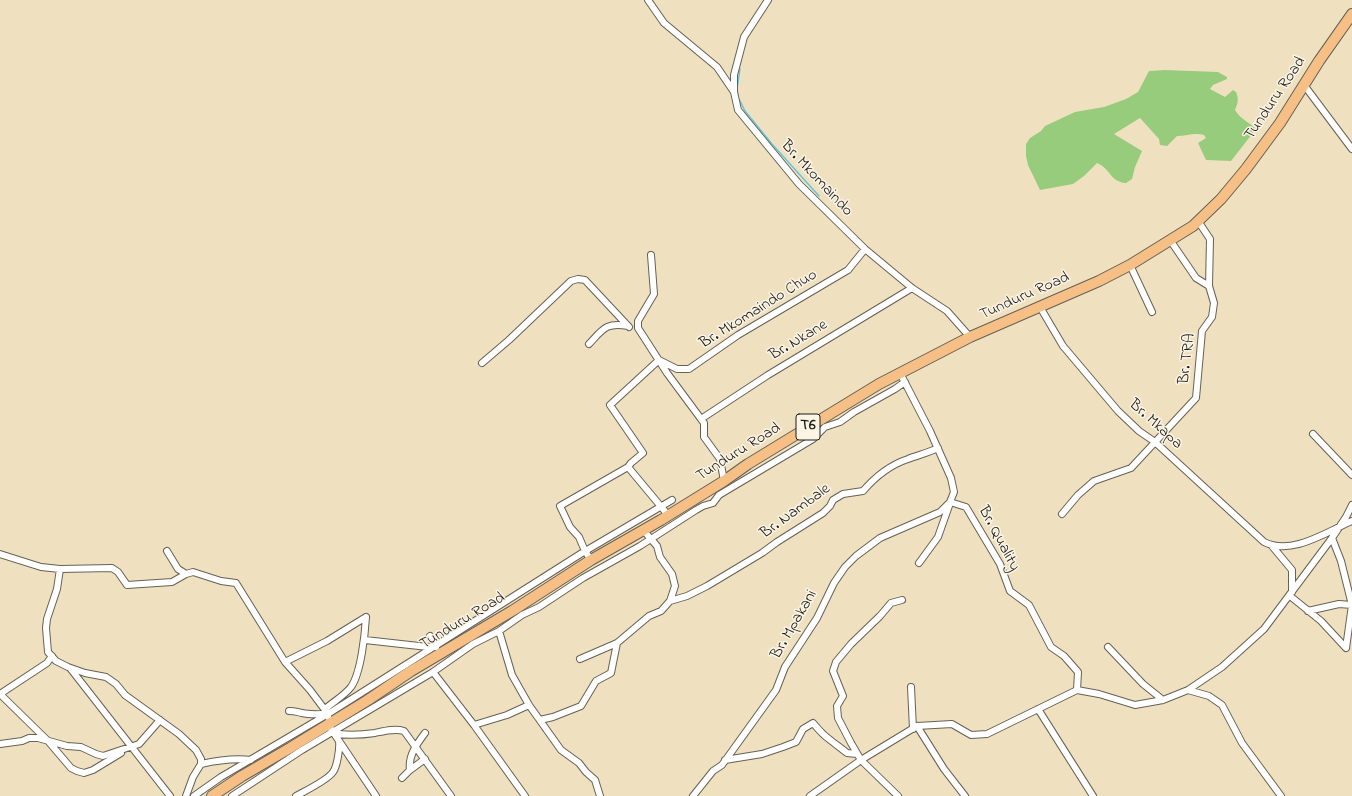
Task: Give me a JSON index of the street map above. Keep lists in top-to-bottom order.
{
  "streets": {
    "highway": ["Tunduru Road", "T6"],
    "street": [
      "Br. Mkomaindo",
      "Br. Mkomaindo Chuo",
      "Br. Nkane",
      "Br. TRA",
      "Br. Mkapa",
      "Br. Nambale",
      "Br. Quality",
      "Br. Mpakani"
    ]
  },
  "crossings": [
    ["Tunduru Road", "Br. Mkomaindo"],
    ["Tunduru Road", "Br. TRA"],
    ["Tunduru Road", "Br. Mkapa"],
    ["Br. Mkomaindo", "Br. Mkomaindo Chuo"],
    ["Br. Mkomaindo", "Br. Nkane"],
    ["Br. TRA", "Br. Mkapa"],
    ["Br. Quality", "Br. Mpakani"]
  ]
}
